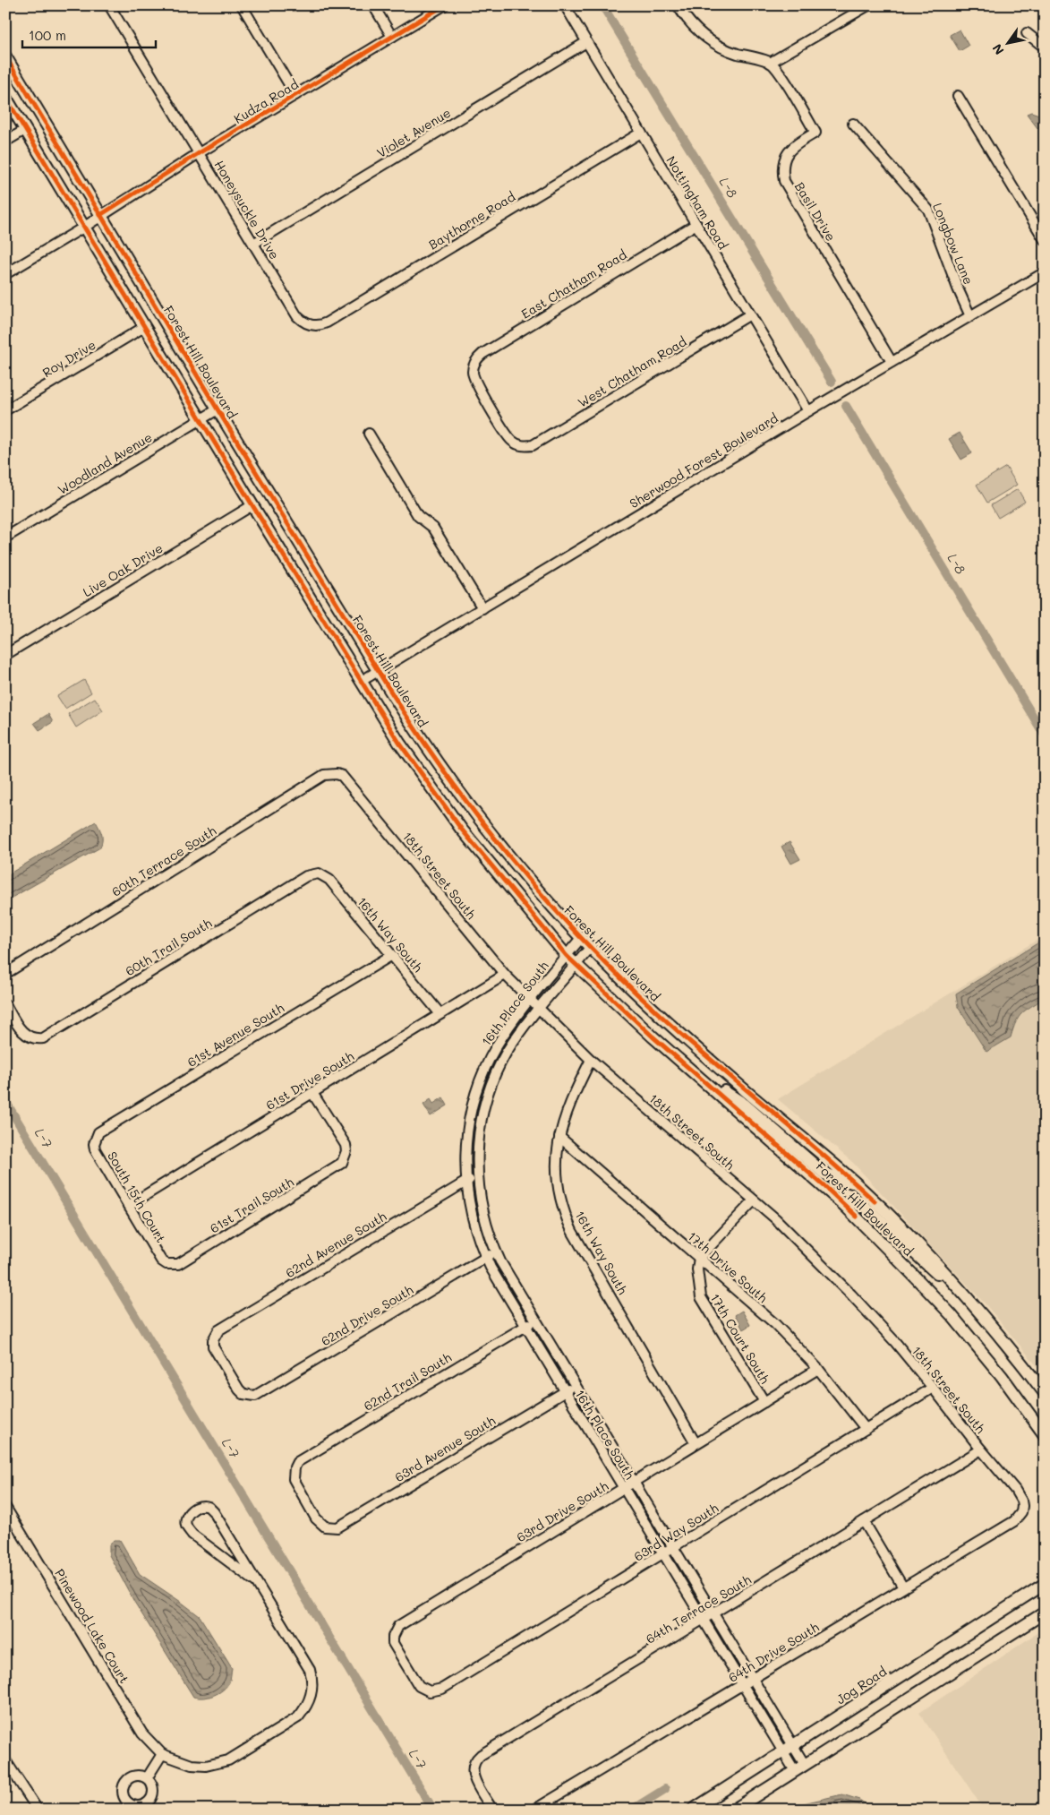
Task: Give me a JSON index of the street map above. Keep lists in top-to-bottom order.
{
  "streets": {
    "main road": ["Forest Hill Boulevard", "Jog Road"],
    "street": [
      "Kudza Road",
      "Violet Avenue",
      "Nottingham Road",
      "Honeysuckle Drive",
      "Basil Drive",
      "Baythorne Road",
      "Longbow Lane",
      "East Chatham Road",
      "Roy Drive",
      "West Chatham Road",
      "Sherwood Forest Boulevard",
      "Woodland Avenue",
      "Live Oak Drive",
      "60th Terrace South",
      "18th Street South",
      "16th Way South",
      "60th Trail South",
      "16th Place South",
      "61st Avenue South",
      "61st Drive South",
      "South 15th Court",
      "61st Trail South",
      "62nd Avenue South",
      "17th Drive South",
      "62nd Drive South",
      "17th Court South",
      "62nd Trail South",
      "63rd Avenue South",
      "63rd Drive South",
      "63rd Way South",
      "64th Terrace South",
      "Pinewood Lake Court",
      "64th Drive South"
    ]
  },
  "crossings": [
    ["Kudza Road", "Honeysuckle Drive"],
    ["Kudza Road", "Forest Hill Boulevard"],
    ["Violet Avenue", "Nottingham Road"],
    ["Violet Avenue", "Honeysuckle Drive"],
    ["Nottingham Road", "Baythorne Road"],
    ["Nottingham Road", "East Chatham Road"],
    ["Nottingham Road", "West Chatham Road"],
    ["Nottingham Road", "Sherwood Forest Boulevard"],
    ["Honeysuckle Drive", "Baythorne Road"],
    ["Basil Drive", "Sherwood Forest Boulevard"],
    ["Longbow Lane", "Sherwood Forest Boulevard"],
    ["East Chatham Road", "West Chatham Road"],
    ["Roy Drive", "Forest Hill Boulevard"],
    ["Forest Hill Boulevard", "Sherwood Forest Boulevard"],
    ["Forest Hill Boulevard", "Woodland Avenue"],
    ["Forest Hill Boulevard", "Live Oak Drive"],
    ["Forest Hill Boulevard", "16th Place South"],
    ["60th Terrace South", "18th Street South"],
    ["18th Street South", "16th Way South"],
    ["18th Street South", "16th Place South"],
    ["18th Street South", "61st Drive South"],
    ["18th Street South", "63rd Way South"],
    ["18th Street South", "64th Terrace South"],
    ["18th Street South", "64th Drive South"],
    ["16th Way South", "60th Trail South"],
    ["16th Way South", "61st Avenue South"],
    ["16th Way South", "61st Drive South"],
    ["16th Way South", "17th Drive South"],
    ["16th Way South", "63rd Drive South"],
    ["16th Place South", "62nd Avenue South"],
    ["16th Place South", "62nd Drive South"],
    ["16th Place South", "62nd Trail South"],
    ["16th Place South", "63rd Avenue South"],
    ["16th Place South", "63rd Drive South"],
    ["16th Place South", "63rd Way South"],
    ["16th Place South", "64th Terrace South"],
    ["16th Place South", "64th Drive South"],
    ["16th Place South", "Jog Road"],
    ["61st Avenue South", "South 15th Court"],
    ["61st Drive South", "South 15th Court"],
    ["61st Drive South", "61st Trail South"],
    ["South 15th Court", "61st Trail South"],
    ["62nd Avenue South", "62nd Drive South"],
    ["17th Drive South", "17th Court South"],
    ["17th Drive South", "63rd Drive South"],
    ["17th Drive South", "63rd Way South"],
    ["17th Court South", "63rd Drive South"],
    ["62nd Trail South", "63rd Avenue South"],
    ["63rd Drive South", "63rd Way South"]
  ],
  "water": ["L-8", "L-7"],
  "scale_bar": "100 m",
  "north": "bottom left"
}
